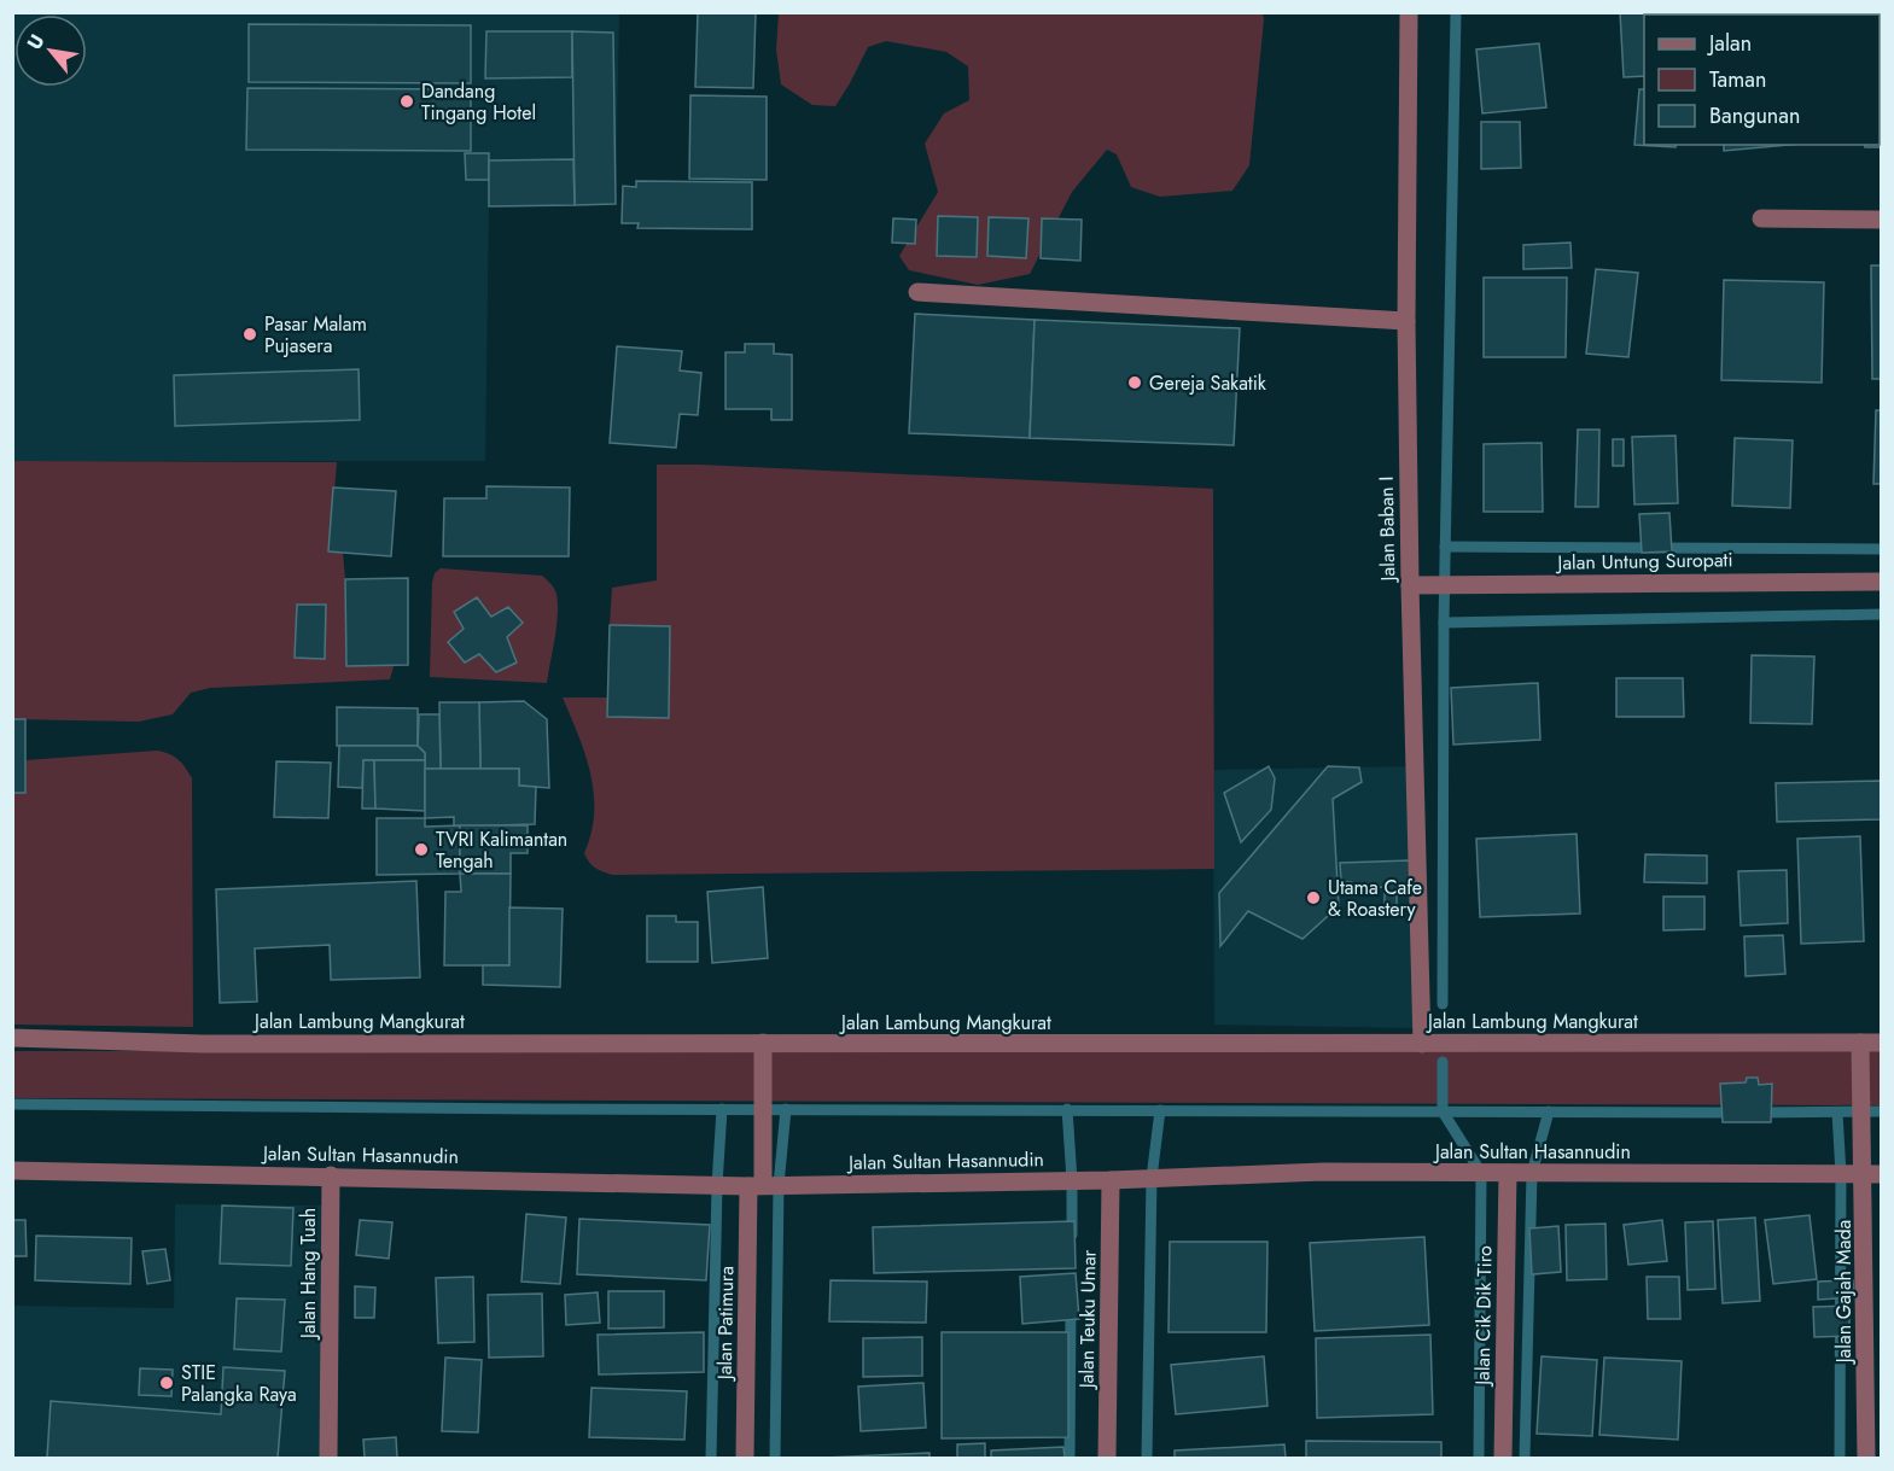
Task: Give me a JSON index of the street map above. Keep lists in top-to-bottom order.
{
  "streets": {
    "street": [
      "Jalan Baban I",
      "Jalan Untung Suropati",
      "Jalan Lambung Mangkurat",
      "Jalan Sultan Hasannudin",
      "Jalan Hang Tuah",
      "Jalan Gajah Mada",
      "Jalan Cik Dik Tiro",
      "Jalan Teuku Umar",
      "Jalan Patimura"
    ]
  },
  "crossings": [
    ["Jalan Baban I", "Jalan Untung Suropati"],
    ["Jalan Baban I", "Jalan Lambung Mangkurat"],
    ["Jalan Lambung Mangkurat", "Jalan Gajah Mada"],
    ["Jalan Lambung Mangkurat", "Jalan Patimura"],
    ["Jalan Sultan Hasannudin", "Jalan Hang Tuah"],
    ["Jalan Sultan Hasannudin", "Jalan Gajah Mada"],
    ["Jalan Sultan Hasannudin", "Jalan Cik Dik Tiro"],
    ["Jalan Sultan Hasannudin", "Jalan Teuku Umar"],
    ["Jalan Sultan Hasannudin", "Jalan Patimura"]
  ],
  "places": [
    "Dandang Tingang Hotel",
    "Pasar Malam Pujasera",
    "Gereja Sakatik",
    "TVRI Kalimantan Tengah",
    "Utama Cafe & Roastery",
    "STIE Palangka Raya"
  ],
  "legend": ["Jalan", "Taman", "Bangunan"],
  "north": "top left"
}
